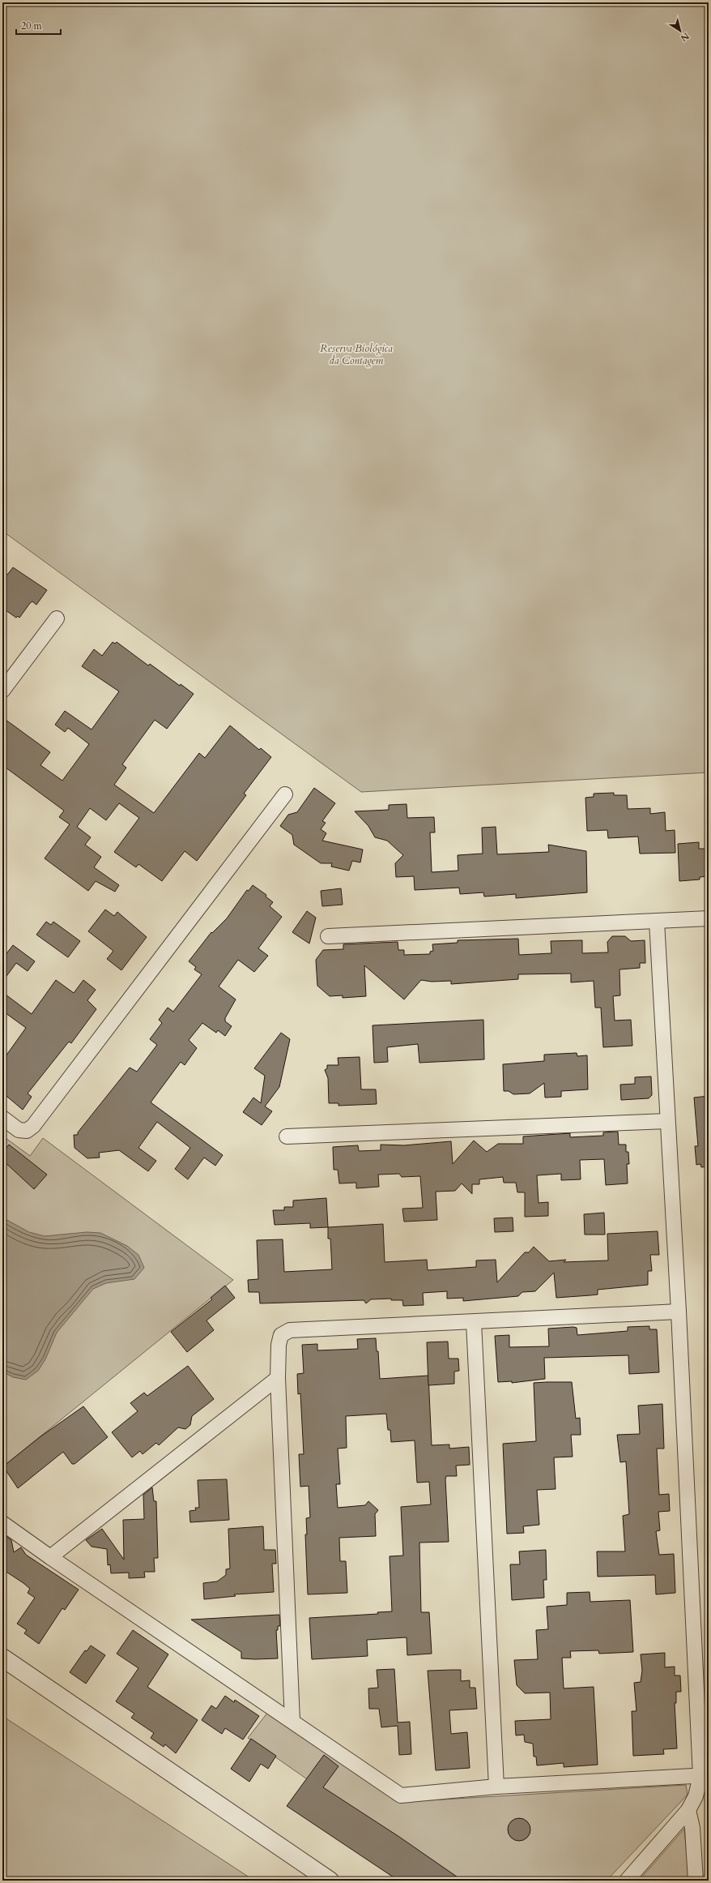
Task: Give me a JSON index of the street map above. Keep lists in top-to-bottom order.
{
  "parks": ["Reserva Biológica da Contagem"],
  "scale_bar": "20 m",
  "north": "bottom right"
}
